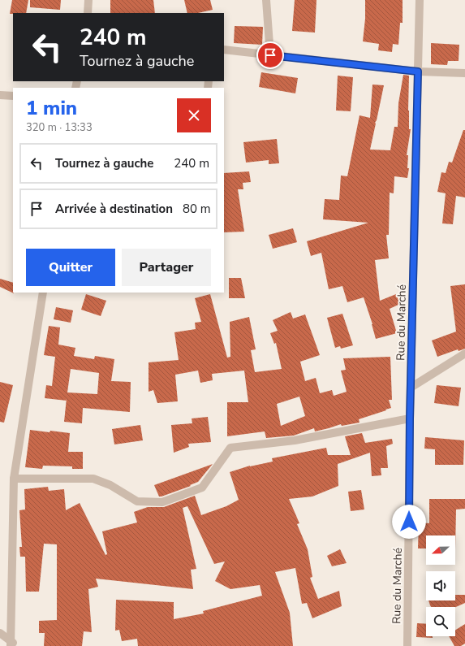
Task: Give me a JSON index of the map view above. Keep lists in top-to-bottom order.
{
  "streets": {
    "street": ["Rue du Marché"]
  },
  "north": "left",
  "page": {
    "turn": ["240 m", "Tournez à gauche"],
    "heading": ["1 min", "320 m · 13:33"],
    "list": [
      {
        "name": "Tournez à gauche",
        "value": "240 m"
      },
      {
        "name": "Arrivée à destination",
        "value": "80 m"
      }
    ],
    "buttons": ["Quitter", "Partager"]
  }
}
